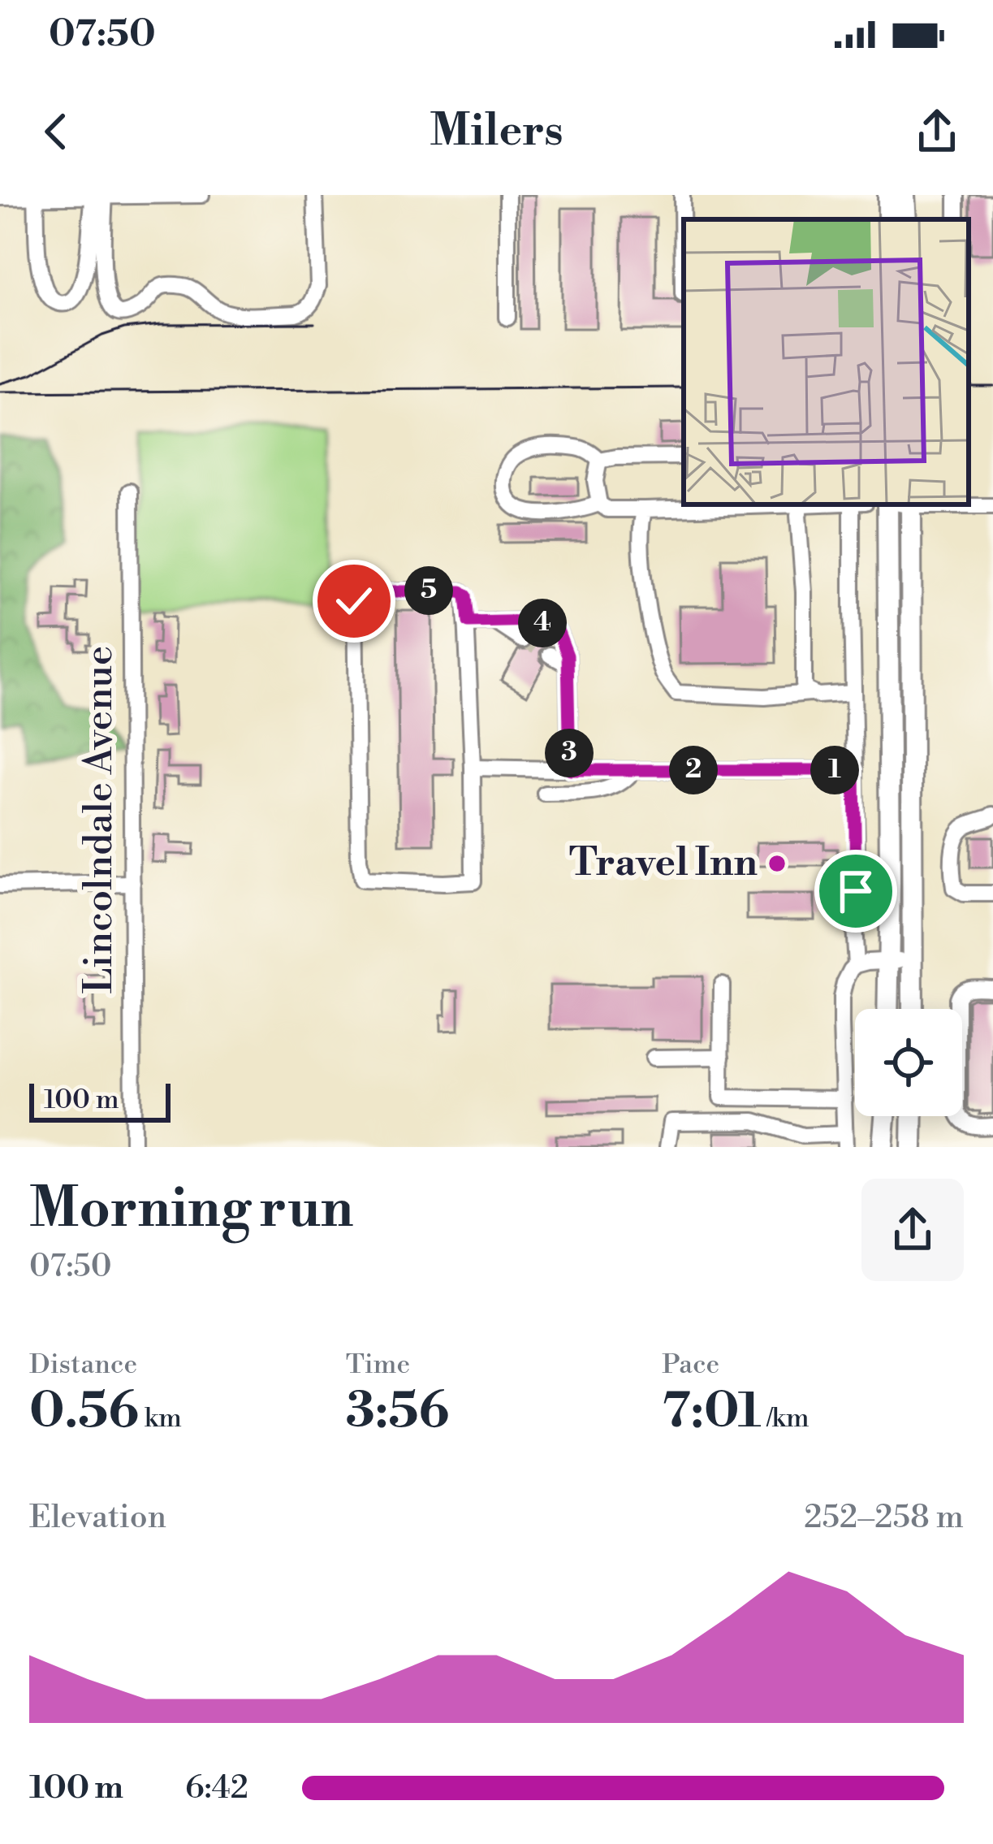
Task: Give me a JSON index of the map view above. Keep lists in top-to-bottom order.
{
  "streets": {
    "street": ["Lincolndale Avenue"]
  },
  "places": ["Travel Inn"],
  "scale_bar": "100 m",
  "page": {
    "status": "07:50",
    "header": "Milers",
    "pins": [
      "5",
      "4",
      "3",
      "1",
      "2"
    ],
    "scale": "100 m",
    "heading": ["Morning run", "07:50"],
    "stats": [
      ["Distance", "0.56 km"],
      ["Time", "3:56"],
      ["Pace", "7:01 /km"]
    ],
    "chart": ["Elevation", "252–258 m"],
    "list": [
      {
        "name": "100 m",
        "note": "6:42"
      }
    ]
  }
}
